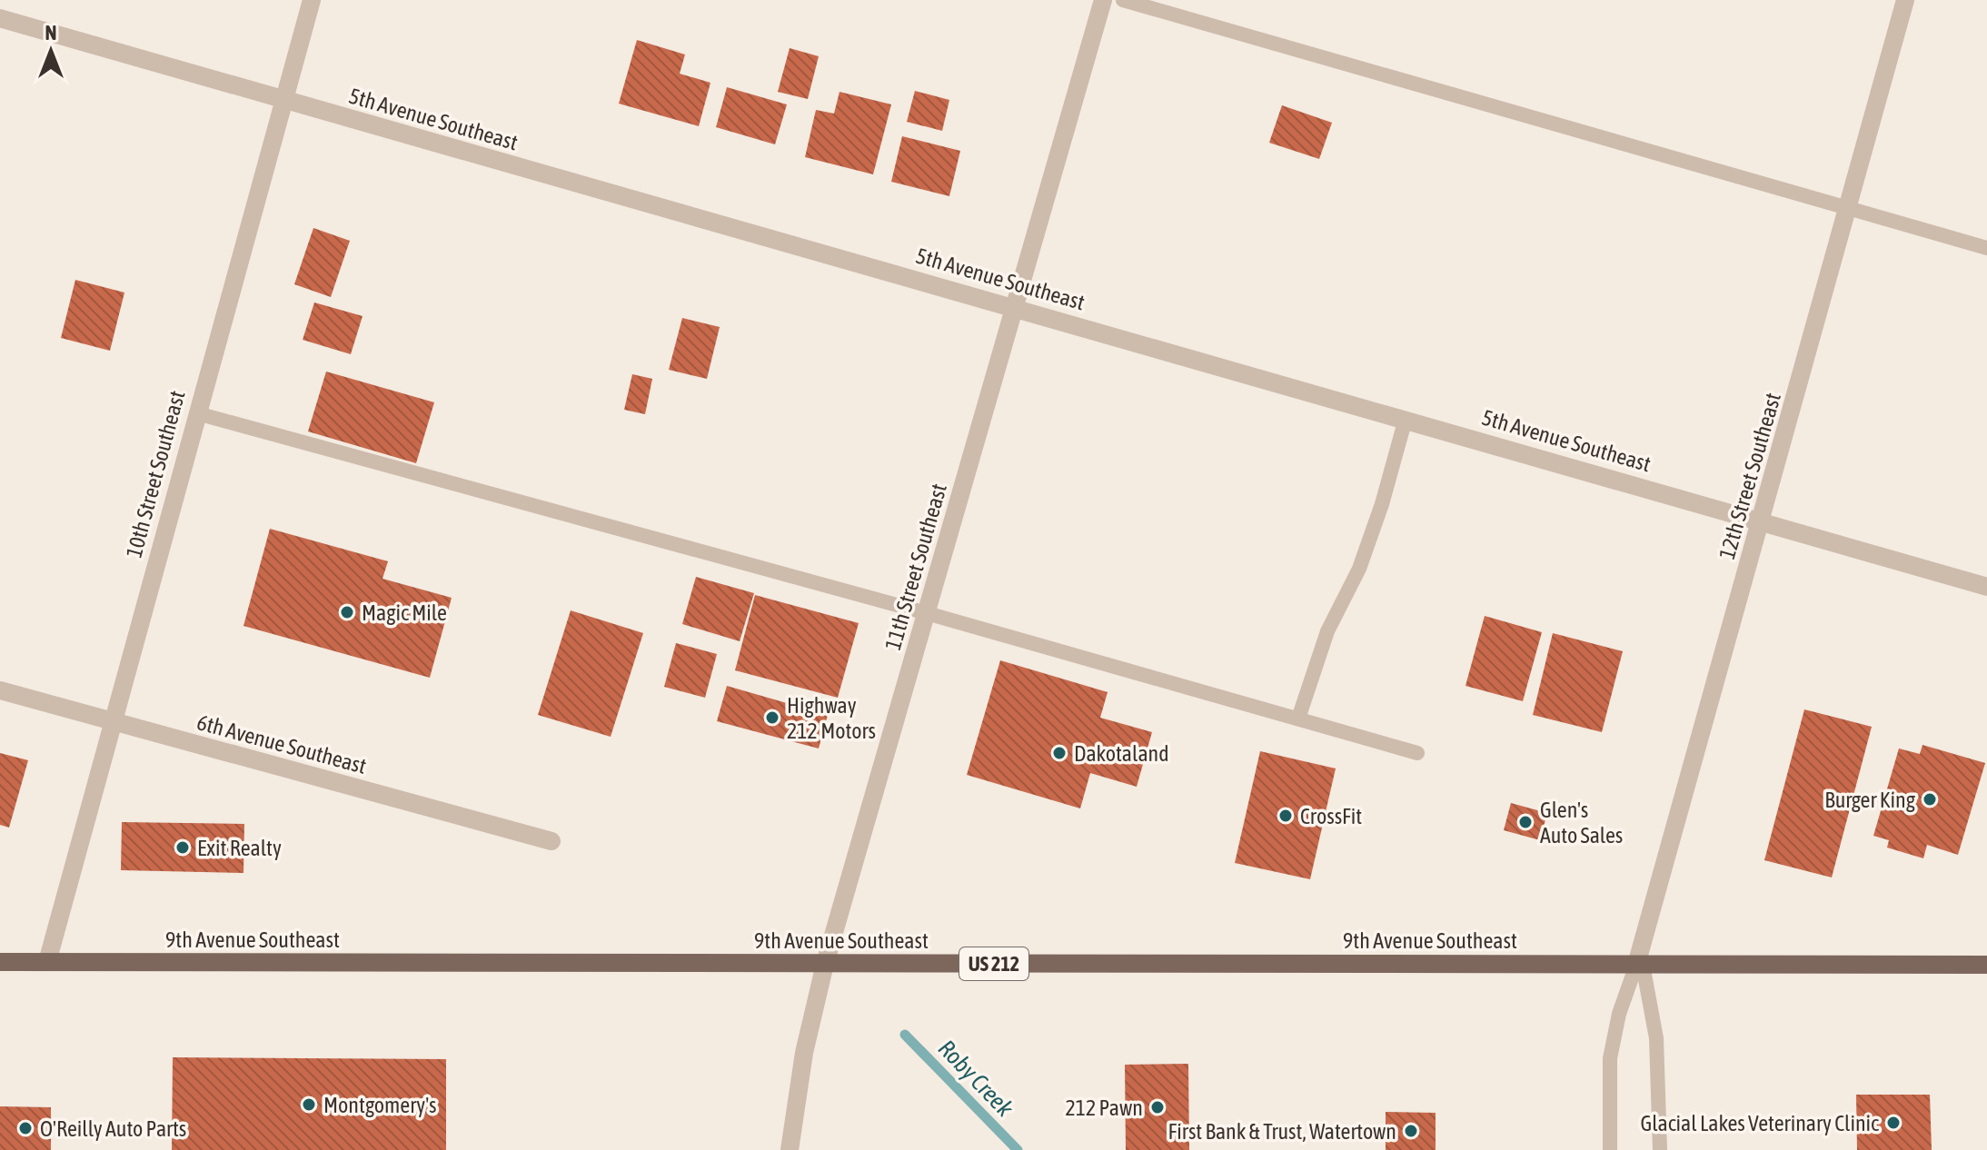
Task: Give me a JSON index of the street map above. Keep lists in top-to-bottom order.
{
  "streets": {
    "main road": ["9th Avenue Southeast", "US 212"],
    "street": [
      "5th Avenue Southeast",
      "10th Street Southeast",
      "12th Street Southeast",
      "11th Street Southeast",
      "6th Avenue Southeast"
    ]
  },
  "crossings": [
    ["5th Avenue Southeast", "10th Street Southeast"],
    ["5th Avenue Southeast", "12th Street Southeast"],
    ["5th Avenue Southeast", "11th Street Southeast"],
    ["10th Street Southeast", "6th Avenue Southeast"],
    ["10th Street Southeast", "9th Avenue Southeast"],
    ["12th Street Southeast", "9th Avenue Southeast"],
    ["11th Street Southeast", "9th Avenue Southeast"]
  ],
  "water": ["Roby Creek"],
  "places": [
    "Magic Mile",
    "Highway 212 Motors",
    "Dakotaland",
    "Burger King",
    "CrossFit",
    "Glen's Auto Sales",
    "Exit Realty",
    "Montgomery's",
    "212 Pawn",
    "Glacial Lakes Veterinary Clinic",
    "O'Reilly Auto Parts",
    "First Bank & Trust, Watertown"
  ],
  "north": "top"
}
